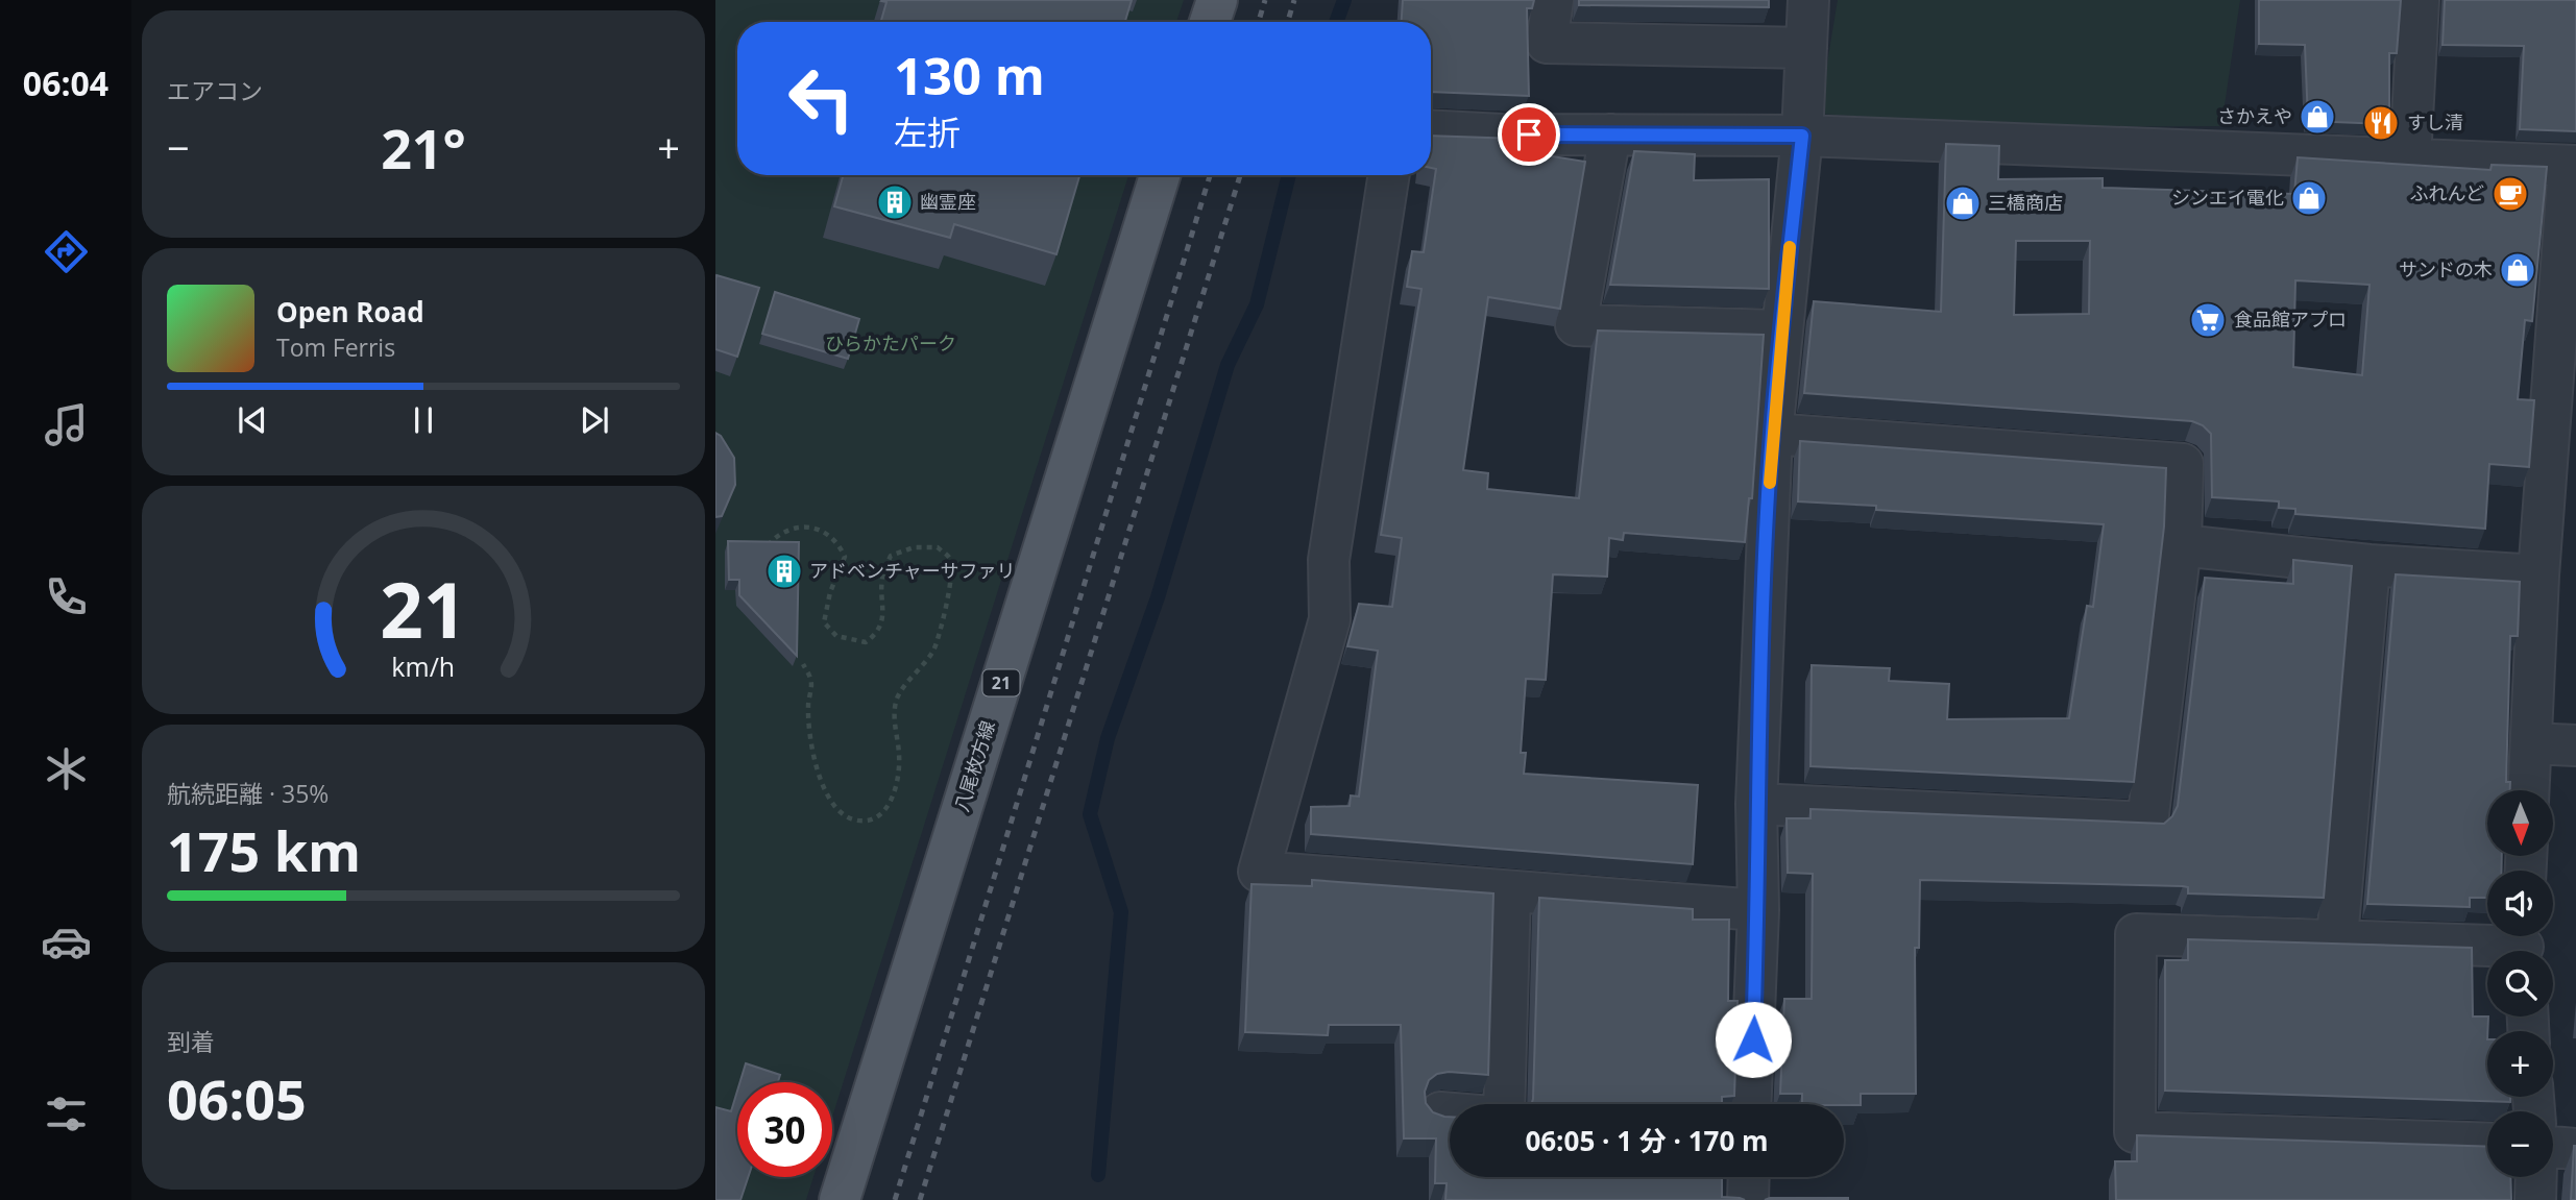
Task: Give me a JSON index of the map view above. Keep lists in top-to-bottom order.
{
  "streets": {
    "main road": ["21", "八尾枚方線"]
  },
  "parks": ["ひらかたパーク"],
  "places": {
    "shop": [
      "さかえや",
      "シンエイ電化",
      "三橋商店",
      "サンドの木"
    ],
    "restaurant": ["すし清"],
    "cafe": ["ふれんど"],
    "building": ["幽霊座", "アドベンチャーサファリ"],
    "supermarket": ["食品館アプロ"]
  },
  "north": "bottom",
  "page": {
    "tabs": "06:04",
    "tile": [
      "エアコン",
      ["航続距離 · 35%", "175 km"],
      ["到着", "06:05"]
    ],
    "turn": ["130 m", "左折"],
    "heat": ["−", "21°", "+"],
    "song": ["Open Road", "Tom Ferris"],
    "map_buttons": ["+", "−"],
    "limit": "30",
    "trip": "06:05 · 1 分 · 170 m",
    "gauge": ["21", "km/h"]
  }
}
